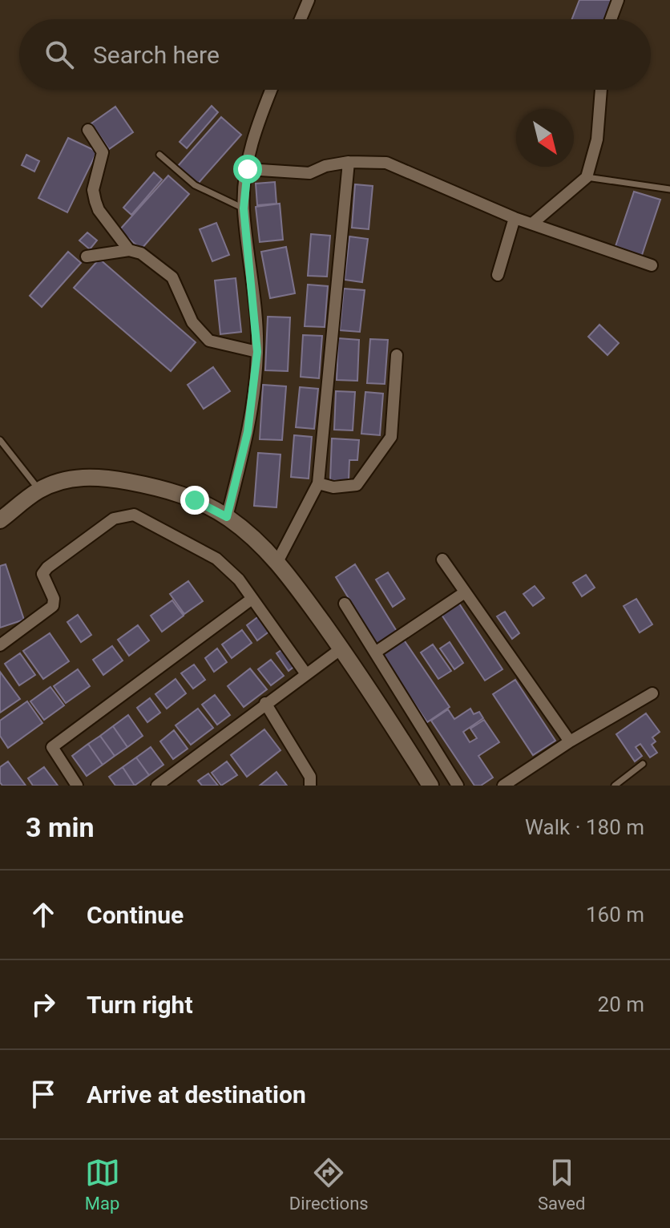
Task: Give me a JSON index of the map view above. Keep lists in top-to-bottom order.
{
  "north": "bottom right",
  "page": {
    "search": "Search here",
    "heading": ["3 min", "Walk · 180 m"],
    "list": [
      ["Continue", "160 m"],
      ["Turn right", "20 m"],
      "Arrive at destination"
    ],
    "nav": ["Map", "Directions", "Saved"]
  }
}
